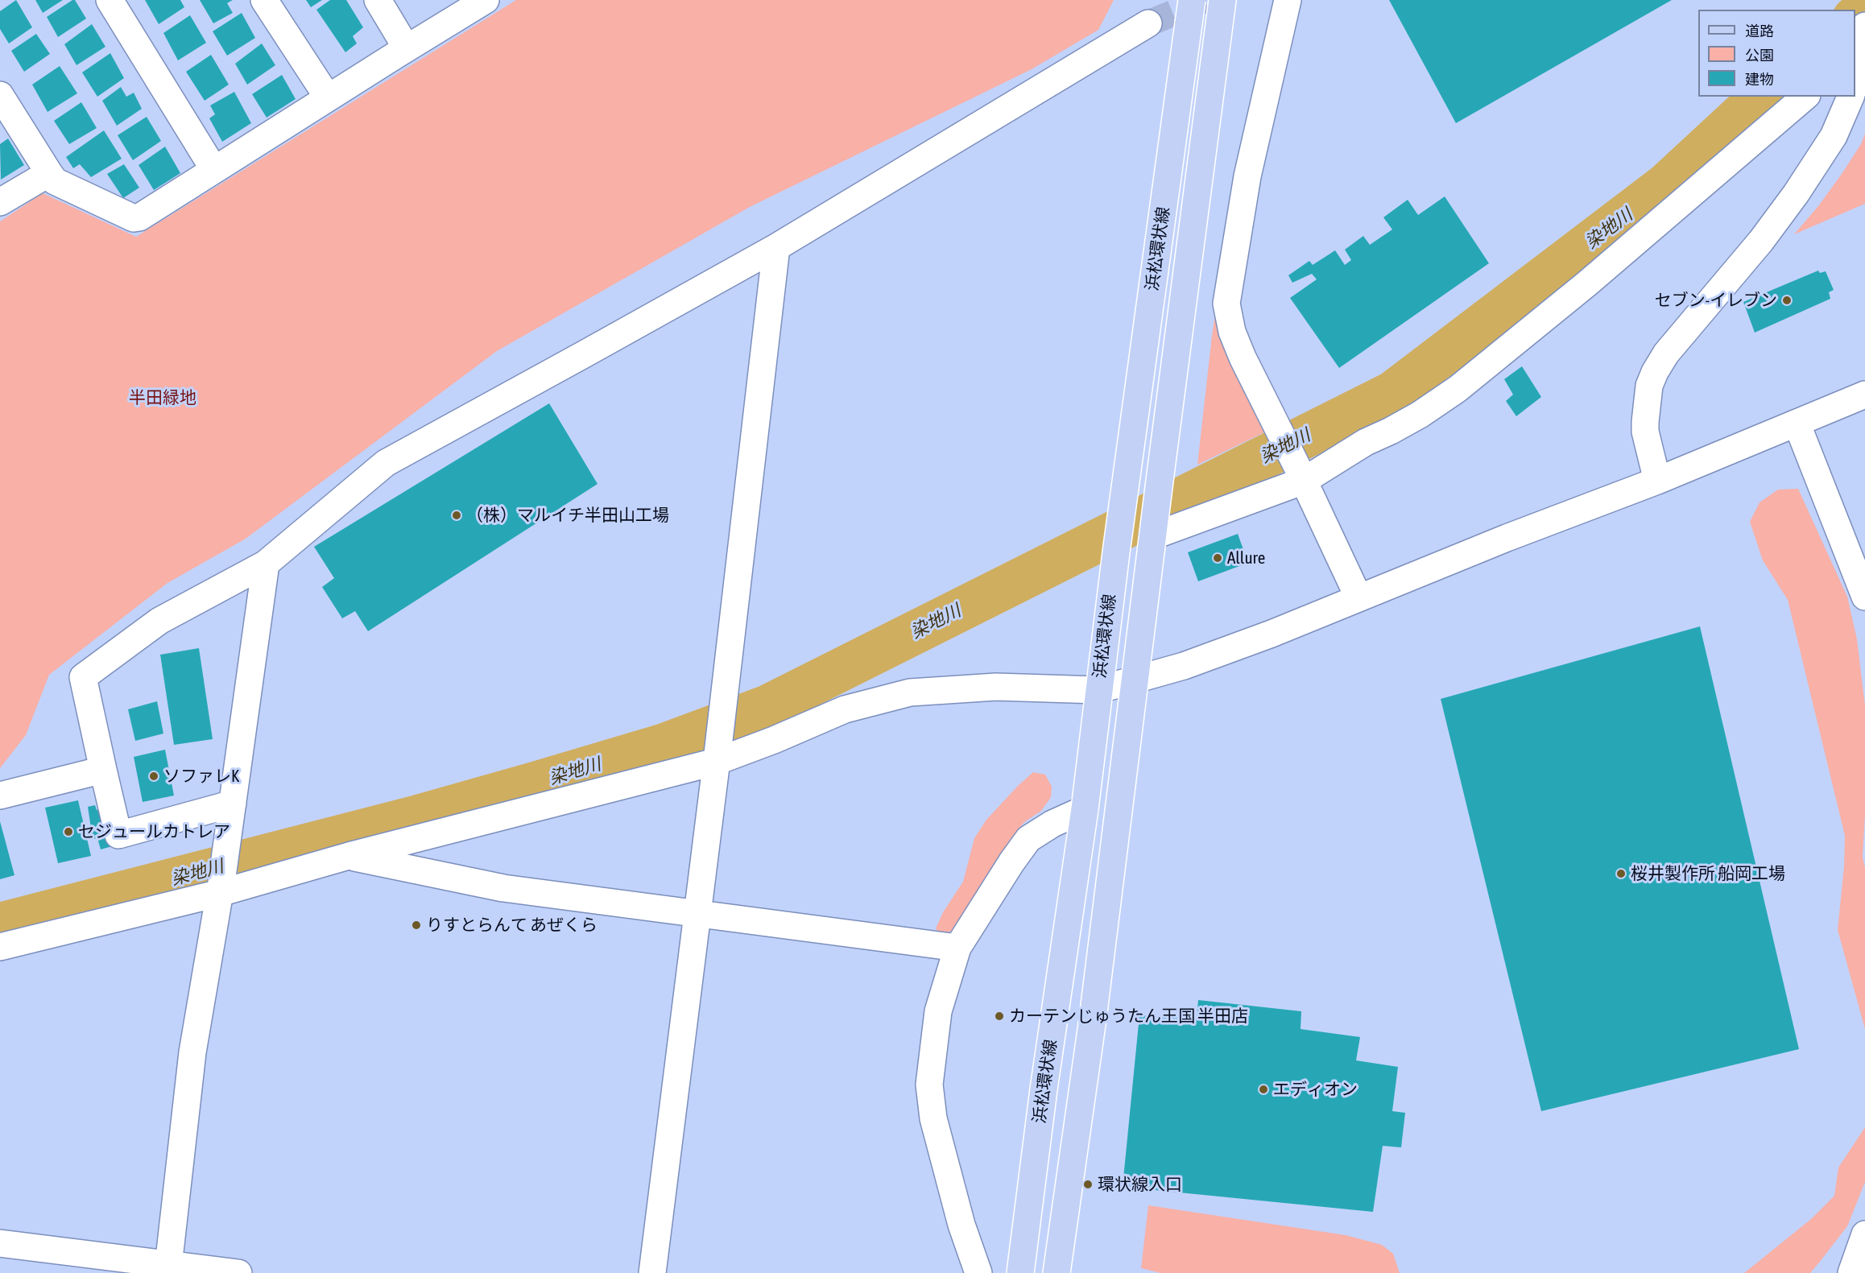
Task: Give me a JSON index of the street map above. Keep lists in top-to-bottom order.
{
  "streets": {
    "main road": ["浜松環状線"]
  },
  "water": ["染地川"],
  "parks": ["半田緑地"],
  "places": [
    "セブン-イレブン",
    "（株）マルイチ半田山工場",
    "Allure",
    "ソファレK",
    "セジュールカトレア",
    "桜井製作所 船岡工場",
    "りすとらんて あぜくら",
    "カーテンじゅうたん王国 半田店",
    "エディオン",
    "環状線入口"
  ],
  "legend": ["道路", "公園", "建物"]
}
